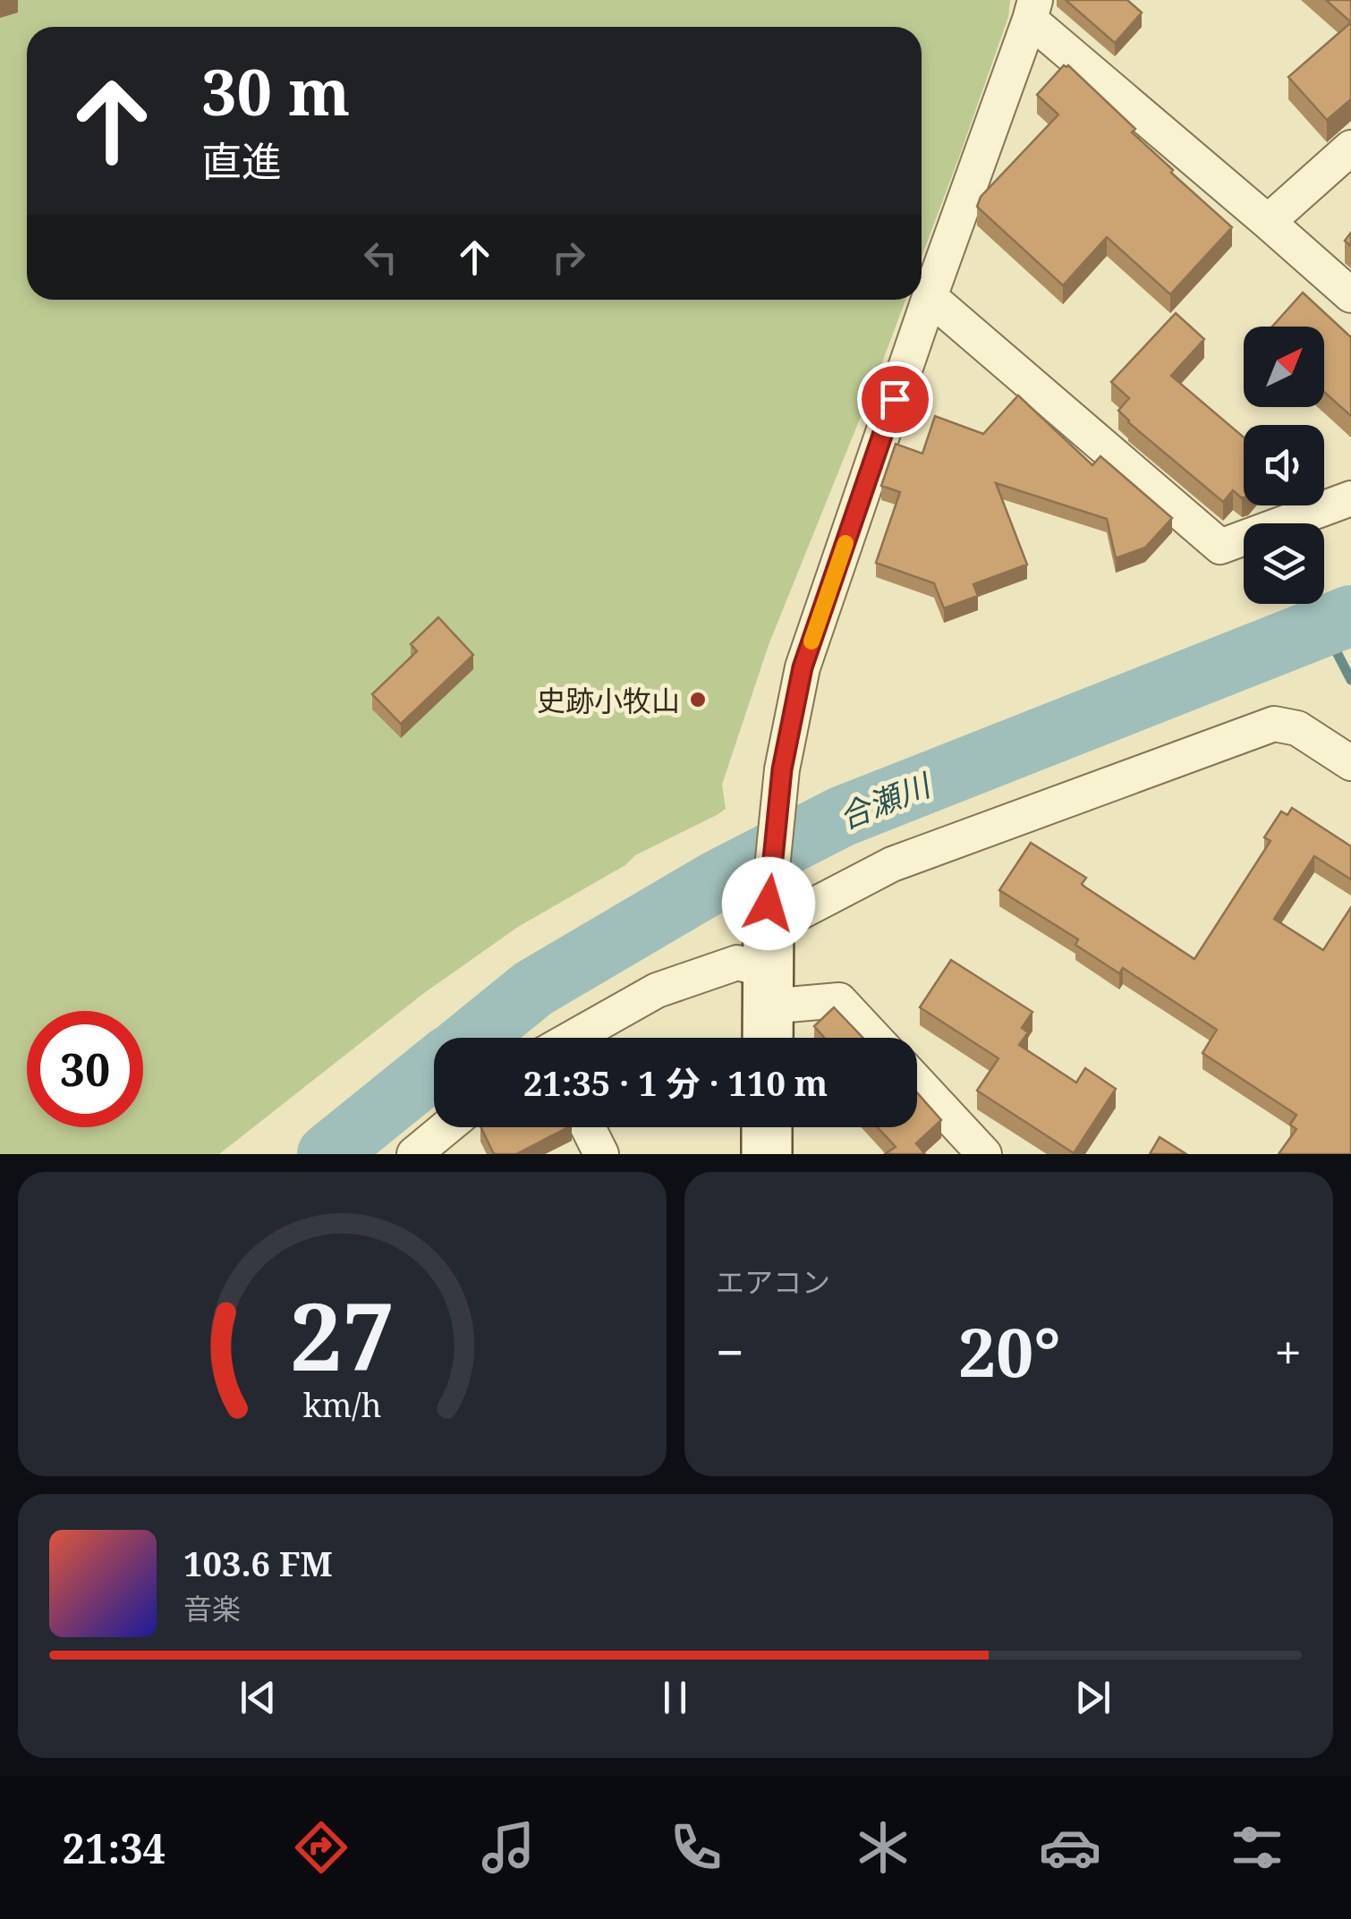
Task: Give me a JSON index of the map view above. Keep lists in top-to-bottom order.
{
  "water": ["合瀬川"],
  "places": ["史跡小牧山"],
  "north": "top right",
  "page": {
    "turn": ["30 m", "直進"],
    "limit": "30",
    "trip": "21:35 · 1 分 · 110 m",
    "tile": "エアコン",
    "heat": ["−", "20°", "+"],
    "song": ["103.6 FM", "音楽"],
    "tabs": "21:34",
    "gauge": ["27", "km/h"]
  }
}
